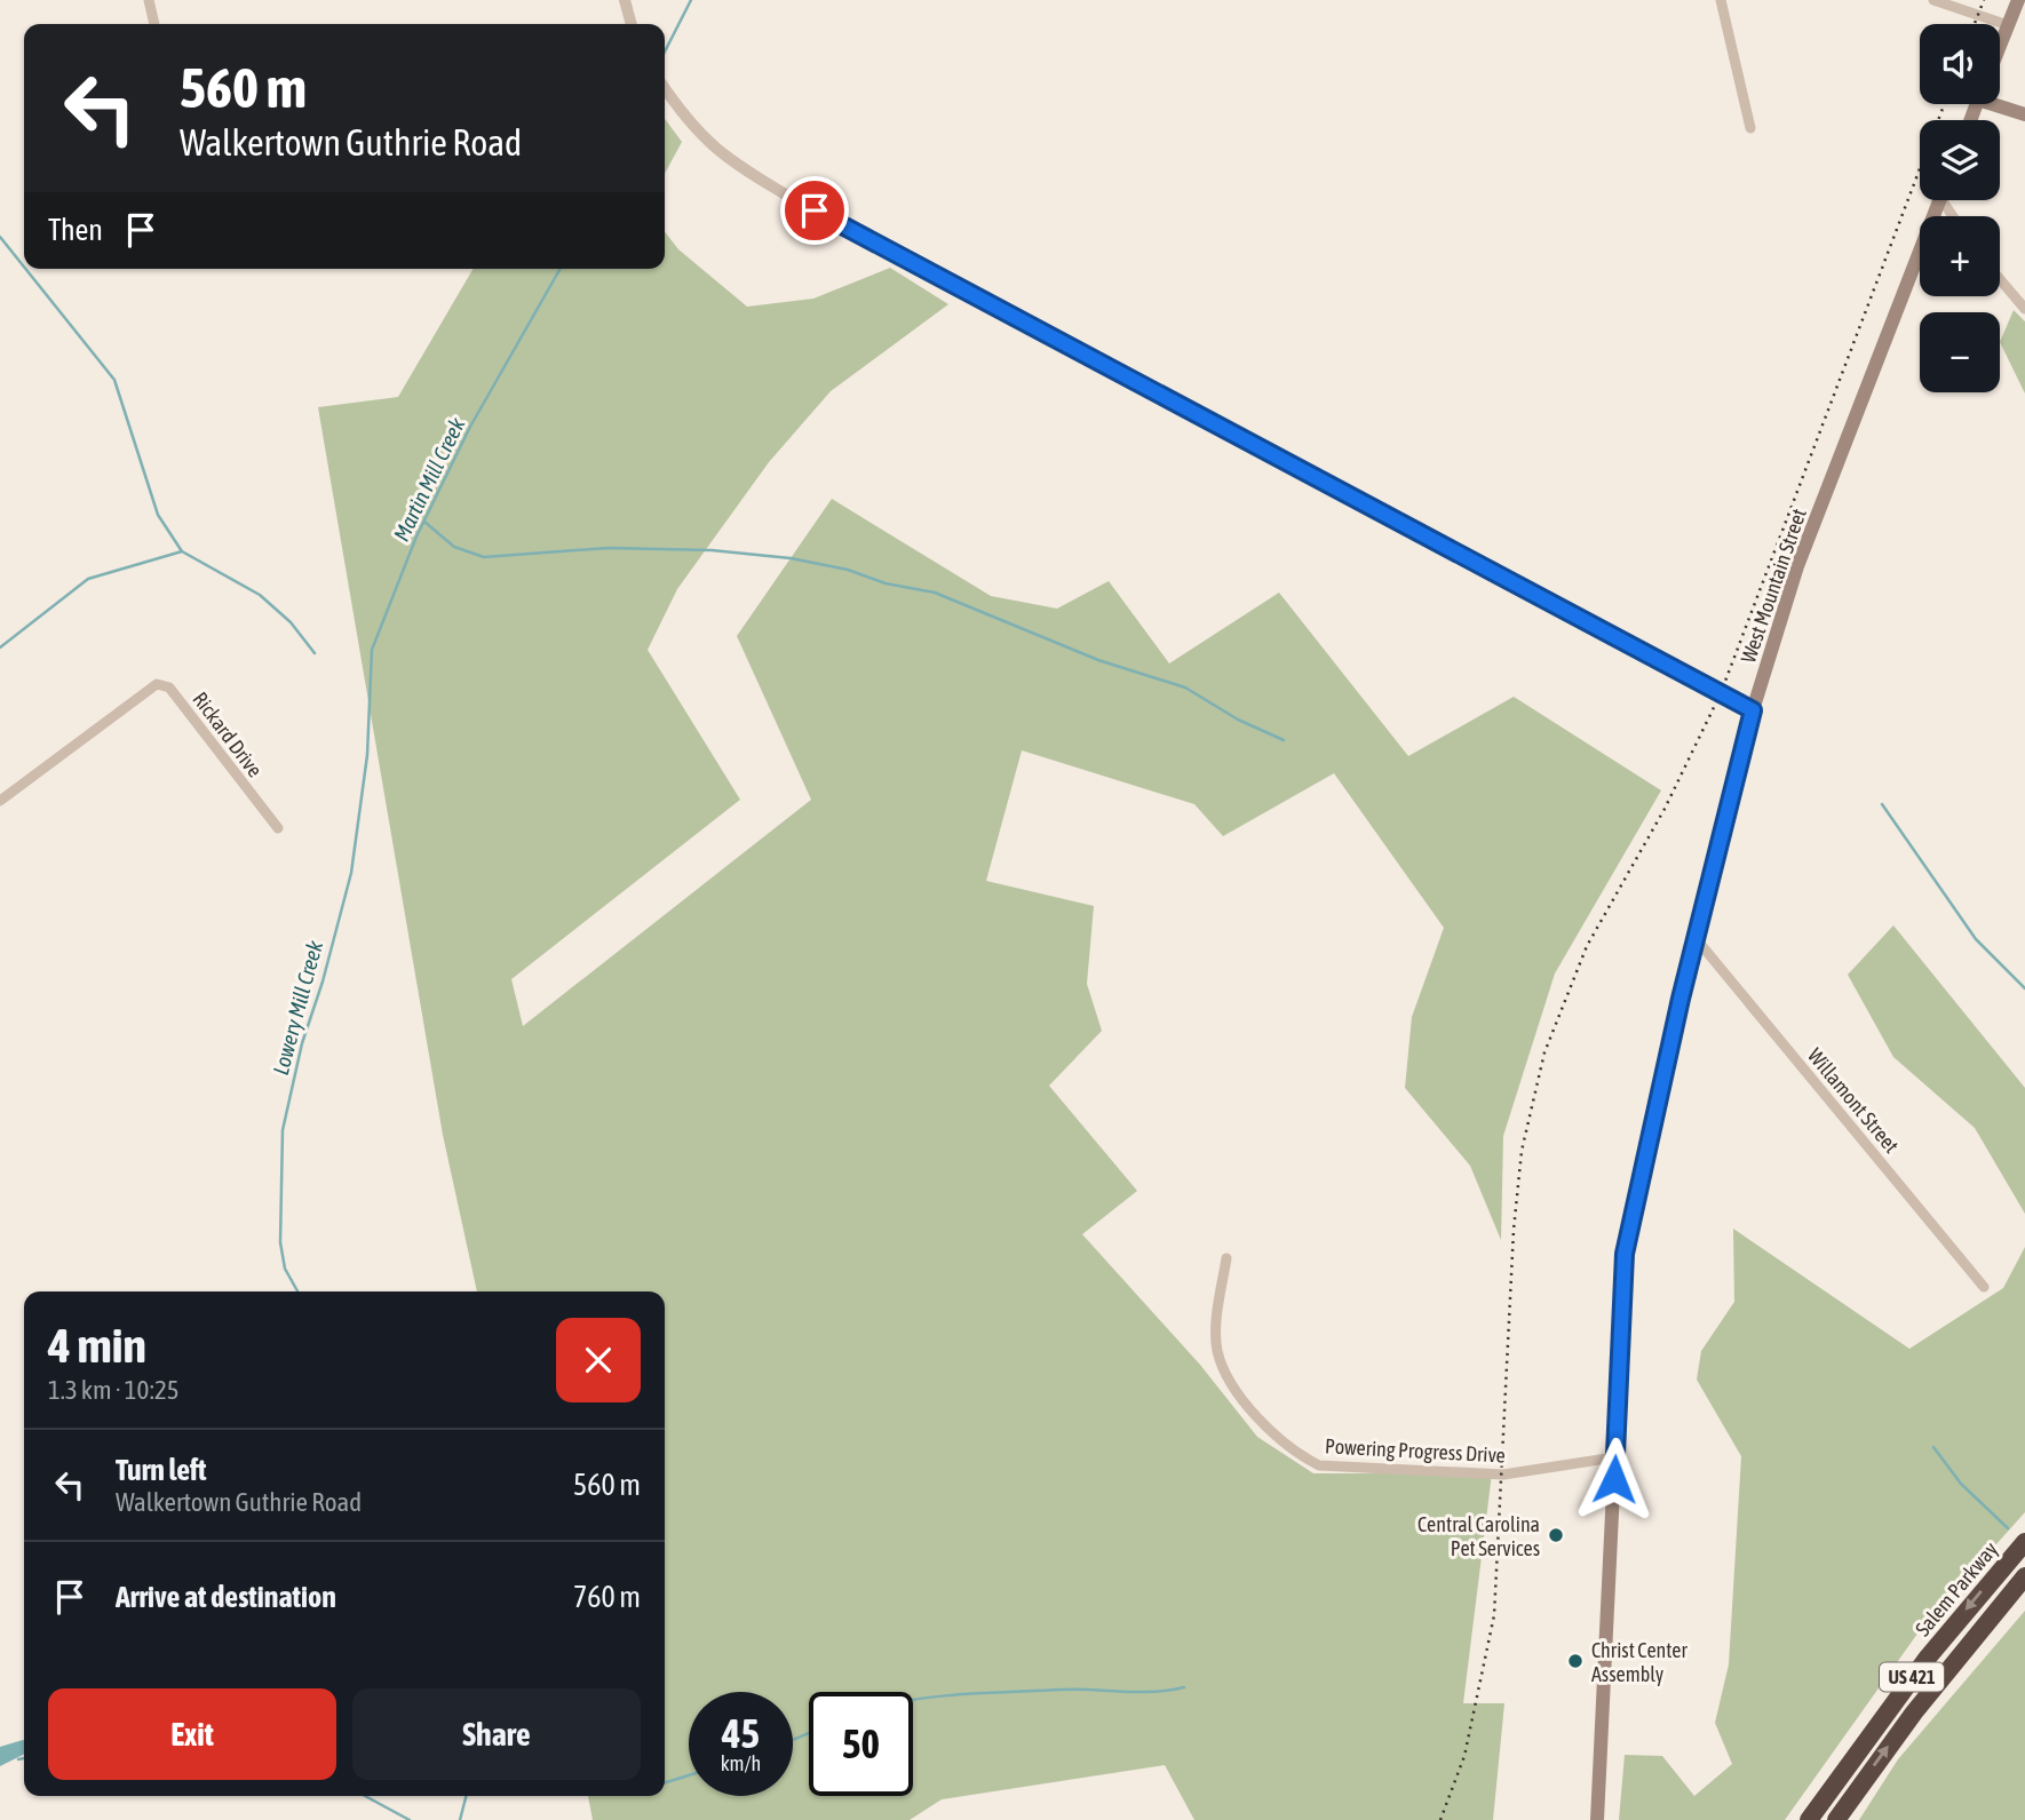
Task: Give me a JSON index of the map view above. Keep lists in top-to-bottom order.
{
  "streets": {
    "highway": ["Salem Parkway", "US 421"],
    "main road": ["West Mountain Street"],
    "street": ["Rickard Drive", "Willamont Street", "Powering Progress Drive"]
  },
  "crossings": [
    ["West Mountain Street", "Willamont Street"],
    ["West Mountain Street", "Powering Progress Drive"]
  ],
  "water": ["Martin Mill Creek", "Lowery Mill Creek"],
  "places": ["Central Carolina Pet Services", "Christ Center Assembly"],
  "page": {
    "map_buttons": ["+", "−"],
    "turn": ["560 m", "Walkertown Guthrie Road"],
    "then": "Then",
    "heading": ["4 min", "1.3 km · 10:25"],
    "list": [
      {
        "name": "Turn left",
        "note": "Walkertown Guthrie Road",
        "value": "560 m"
      },
      {
        "name": "Arrive at destination",
        "value": "760 m"
      }
    ],
    "buttons": ["Exit", "Share"],
    "speed": "45 km/h",
    "limit": "50"
  }
}
